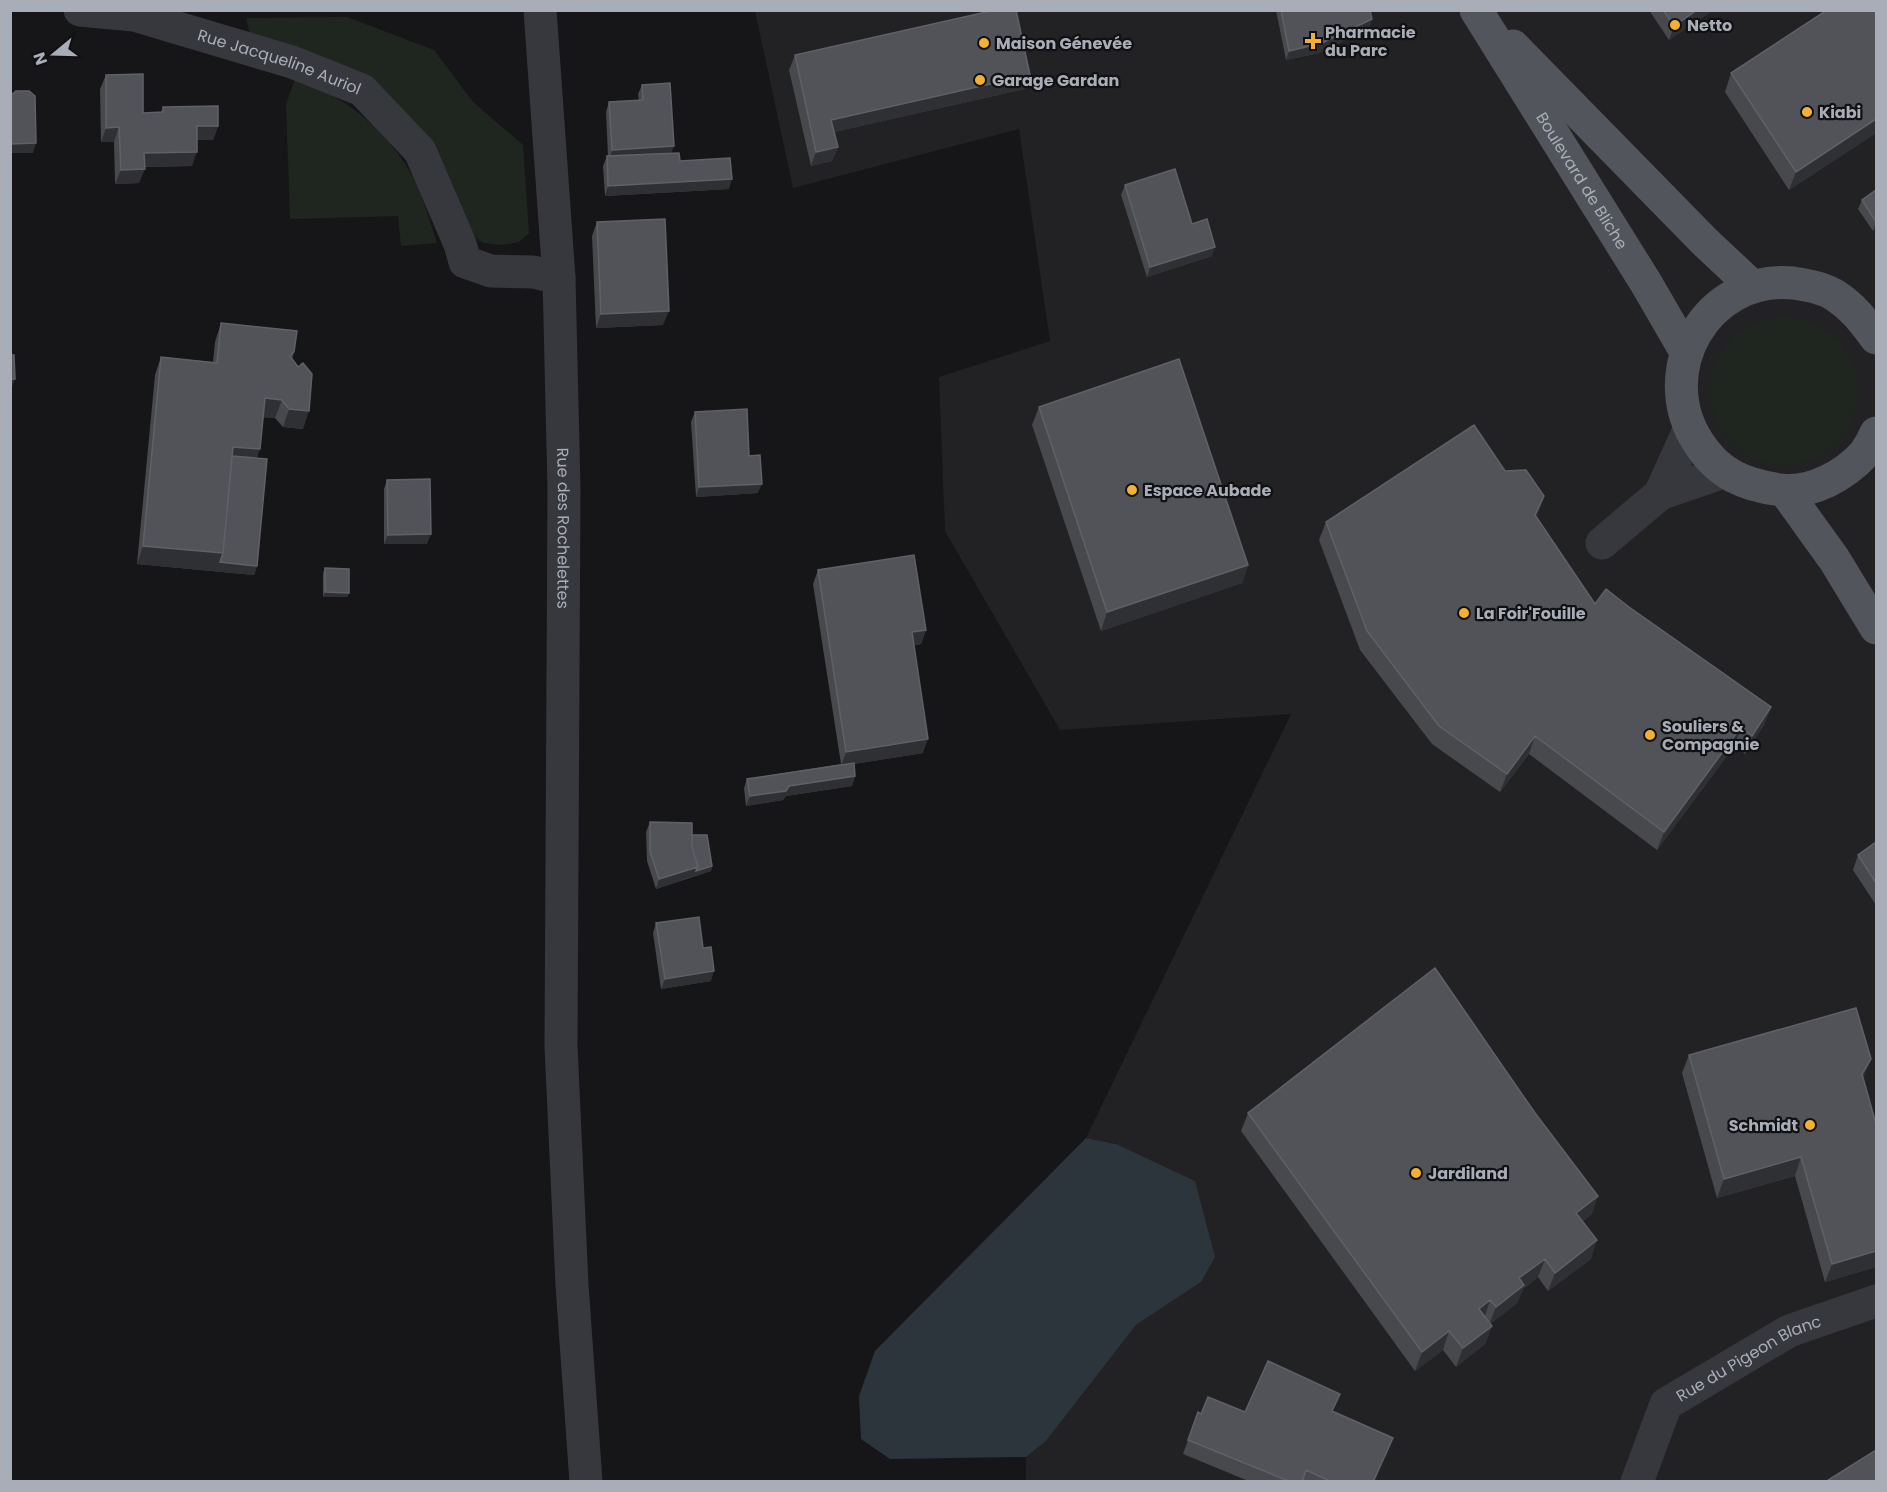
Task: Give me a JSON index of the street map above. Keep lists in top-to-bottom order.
{
  "streets": {
    "main road": ["Boulevard de Bliche"],
    "street": ["Rue Jacqueline Auriol", "Rue des Rochelettes", "Rue du Pigeon Blanc"]
  },
  "crossings": [
    ["Rue Jacqueline Auriol", "Rue des Rochelettes"]
  ],
  "places": {
    "other": [
      "Netto",
      "Maison Génevée",
      "Garage Gardan",
      "Kiabi",
      "Espace Aubade",
      "La Foir'Fouille",
      "Souliers & Compagnie",
      "Schmidt",
      "Jardiland"
    ],
    "health": ["Pharmacie du Parc"]
  },
  "north": "left"
}
